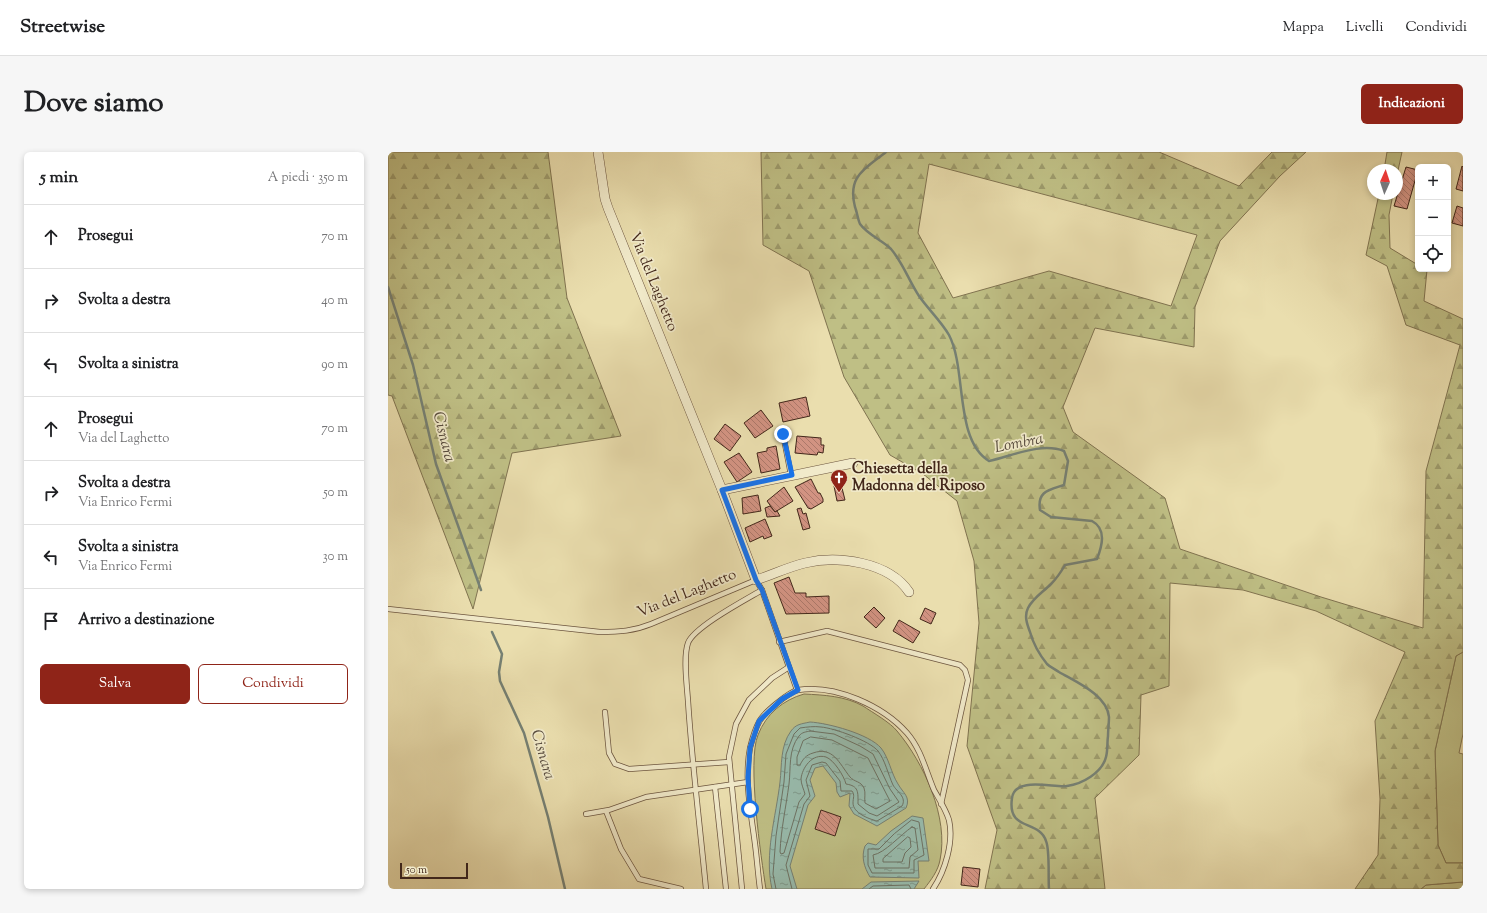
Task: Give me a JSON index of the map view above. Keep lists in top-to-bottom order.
{
  "streets": {
    "street": ["Via del Laghetto"]
  },
  "water": ["Cisnara", "Lombra"],
  "places": {
    "church": ["Chiesetta della Madonna del Riposo"]
  },
  "scale_bar": "50 m",
  "north": "top",
  "page": {
    "header": "Streetwise",
    "nav": ["Mappa", "Livelli", "Condividi"],
    "title": "Dove siamo",
    "buttons": [
      "Indicazioni",
      ["Salva", "Condividi"]
    ],
    "heading": ["5 min", "A piedi · 350 m"],
    "map_buttons": ["+", "−"],
    "list": [
      ["Prosegui", "70 m"],
      ["Svolta a destra", "40 m"],
      ["Svolta a sinistra", "90 m"],
      ["Prosegui", "Via del Laghetto", "70 m"],
      ["Svolta a destra", "Via Enrico Fermi", "50 m"],
      ["Svolta a sinistra", "Via Enrico Fermi", "30 m"],
      "Arrivo a destinazione"
    ],
    "scale": "50 m"
  }
}
